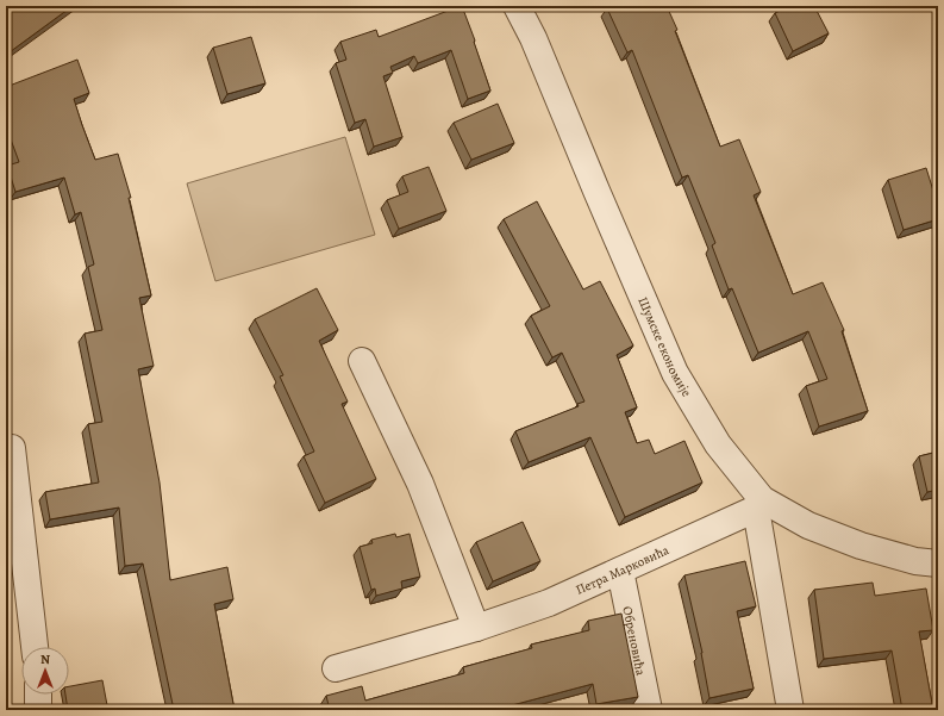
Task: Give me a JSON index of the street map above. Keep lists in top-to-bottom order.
{
  "streets": {
    "street": ["Шумске економије", "Петра Марковића", "Обреновића"]
  },
  "crossings": [
    ["Шумске економије", "Петра Марковића"],
    ["Петра Марковића", "Обреновића"]
  ],
  "north": "top"
}
